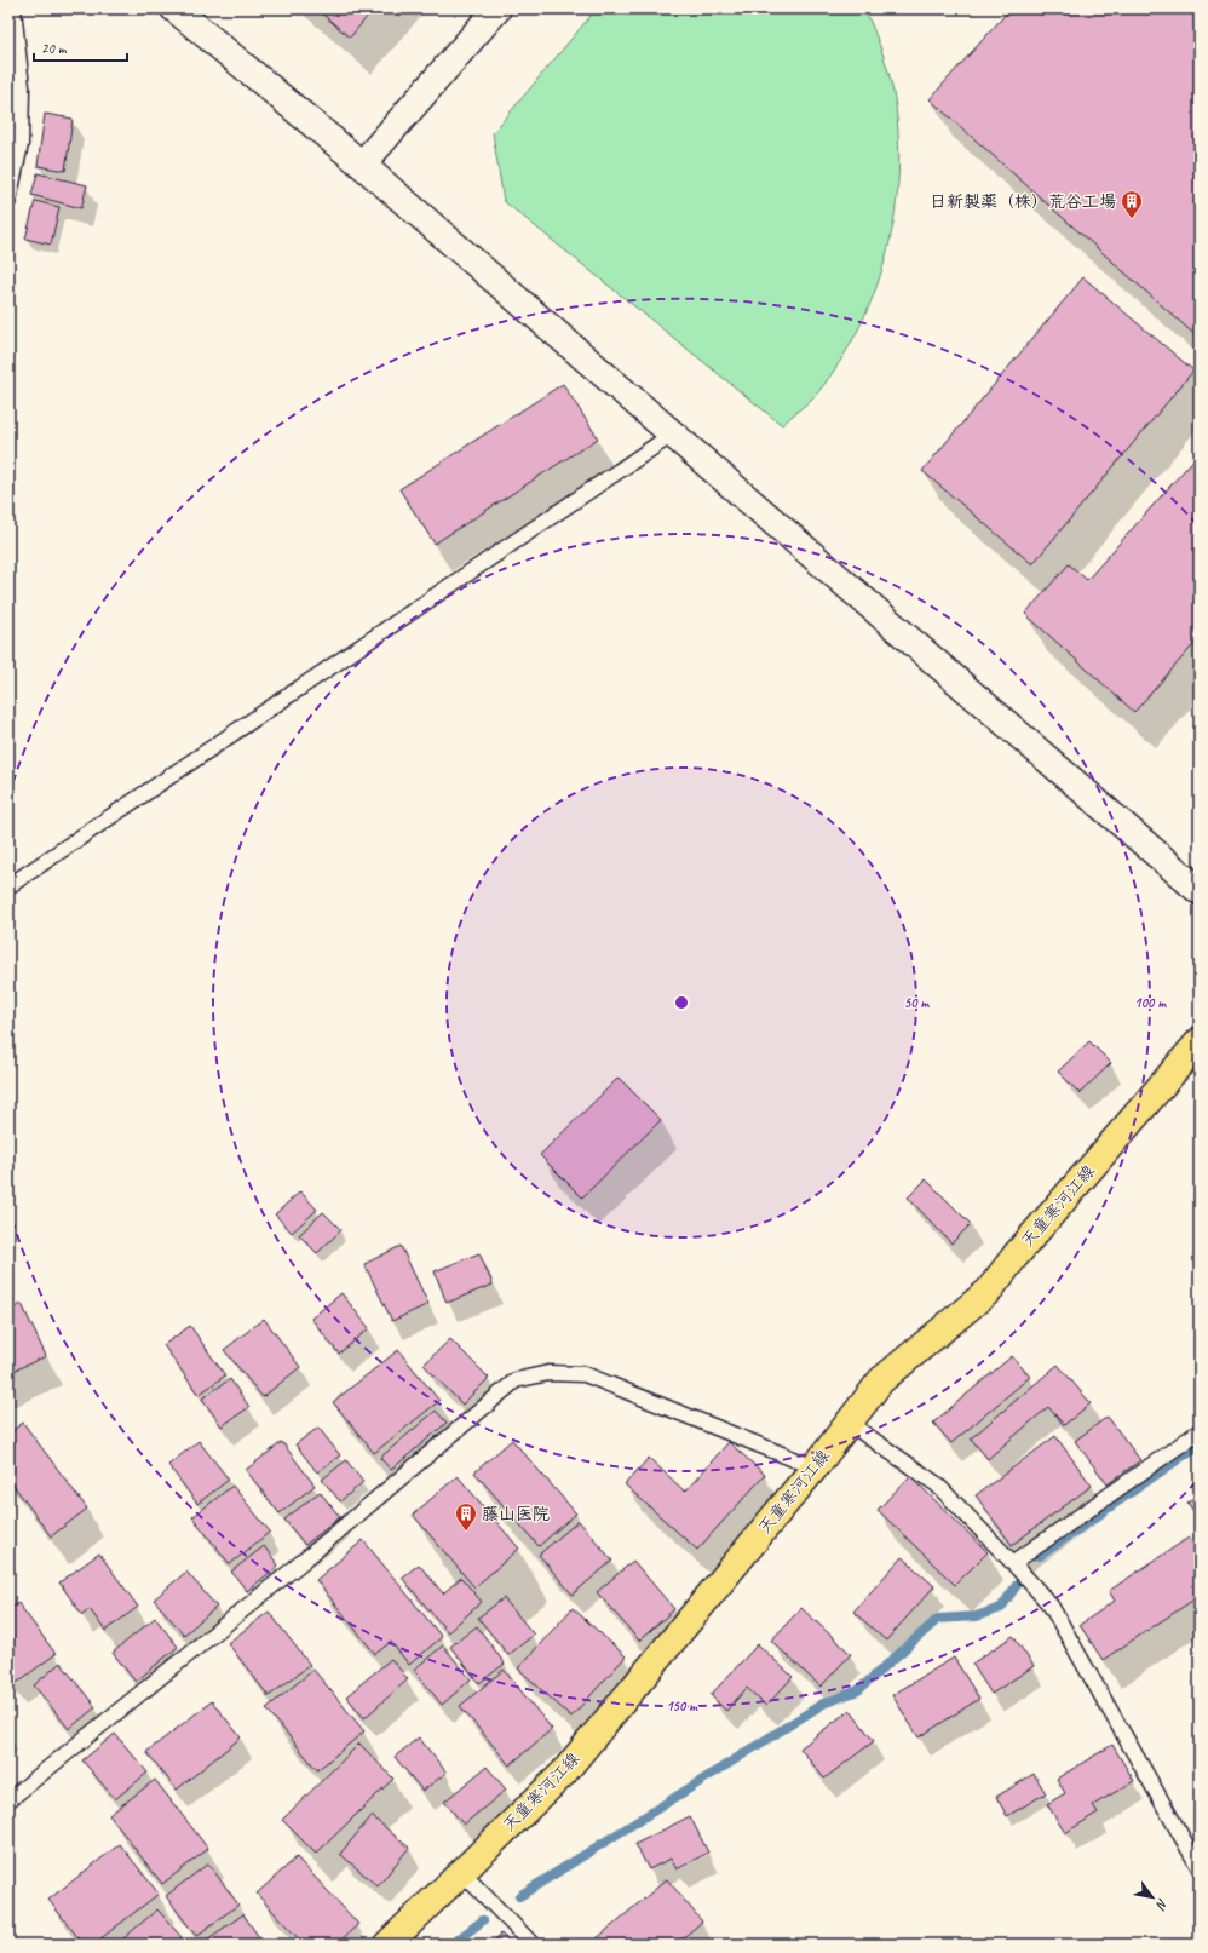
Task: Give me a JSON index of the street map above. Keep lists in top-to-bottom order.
{
  "streets": {
    "main road": ["天童寒河江線"]
  },
  "places": {
    "building": ["日新製薬（株）荒谷工場", "藤山医院"]
  },
  "scale_bar": "20 m",
  "north": "bottom right",
  "rings": ["50 m", "100 m", "150 m"]
}
